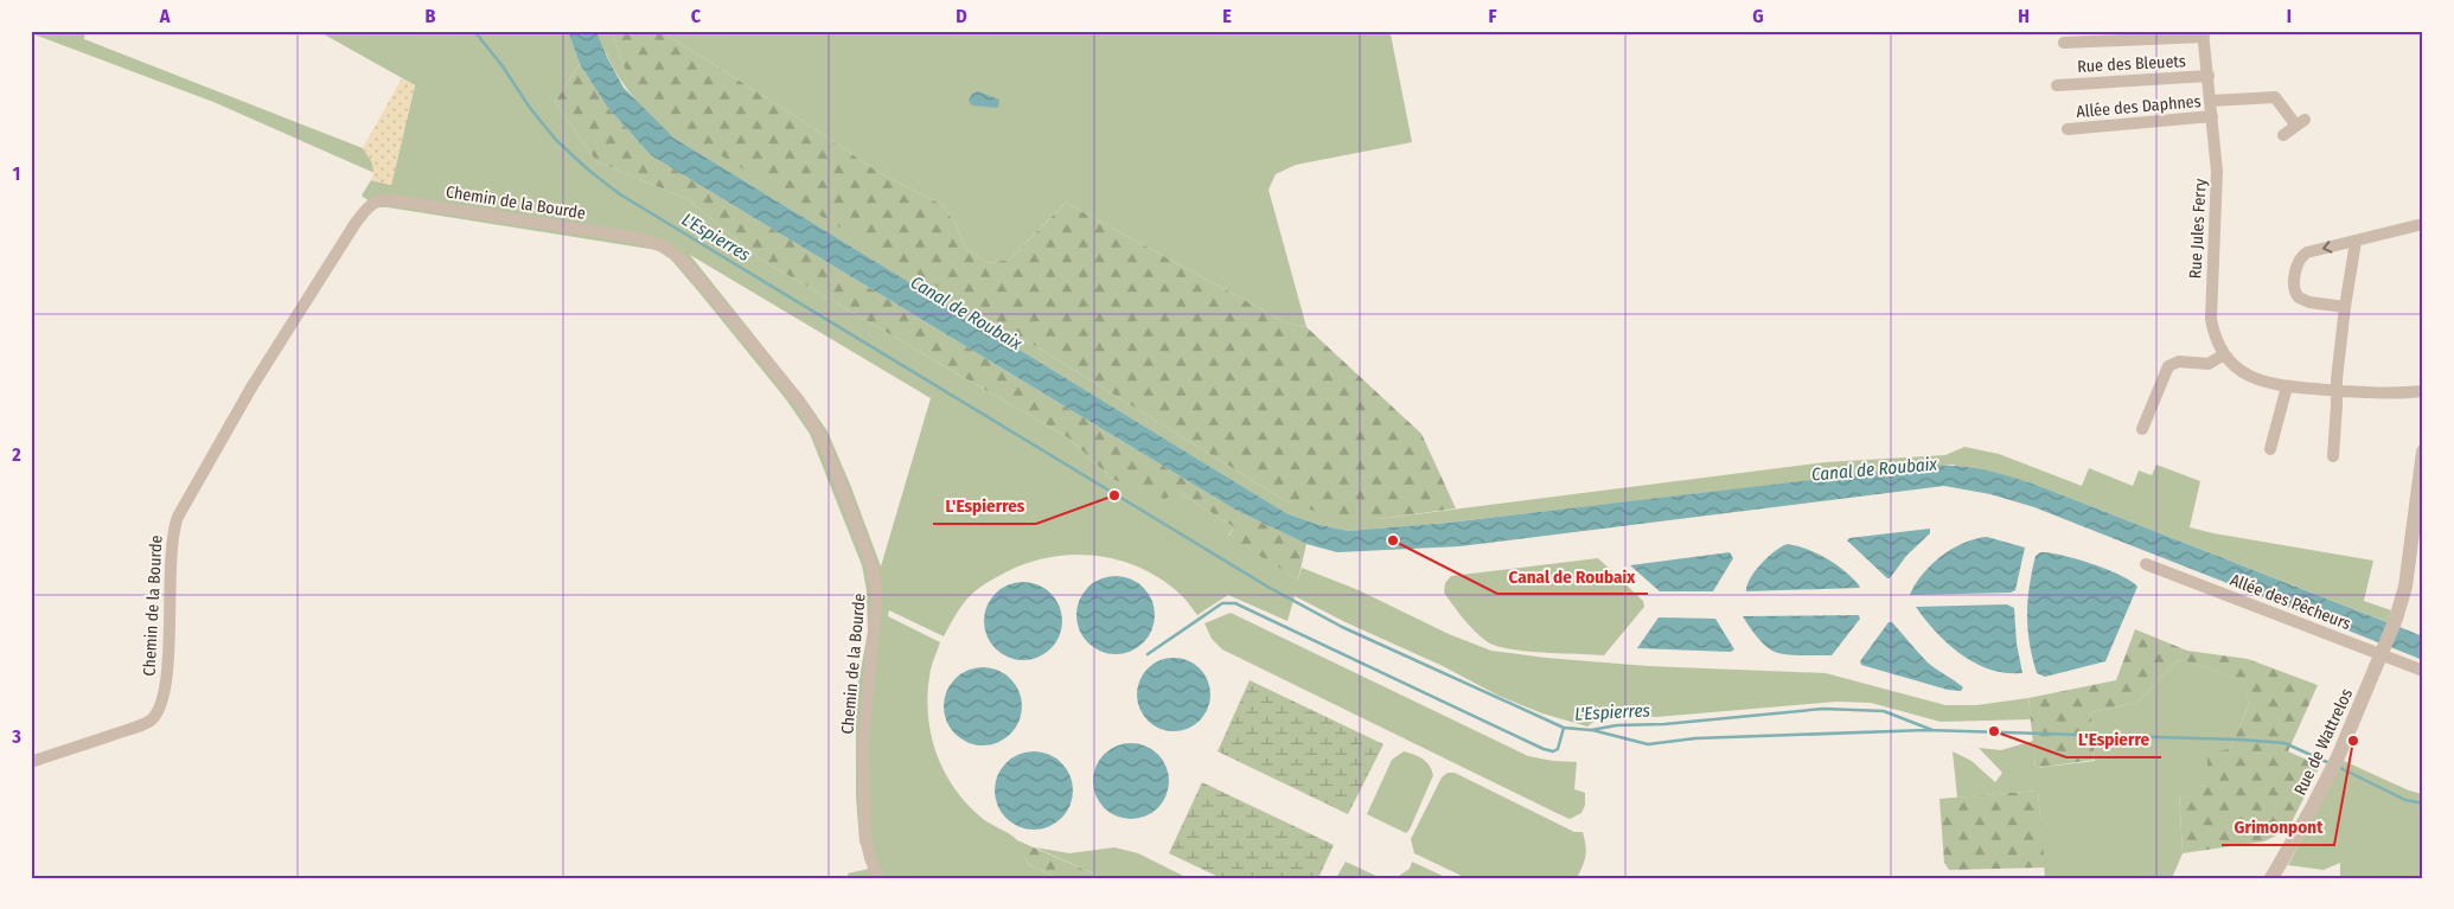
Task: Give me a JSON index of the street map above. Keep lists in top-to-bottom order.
{
  "streets": {
    "street": [
      "Rue des Bleuets",
      "Allée des Daphnes",
      "Chemin de la Bourde",
      "Rue Jules Ferry",
      "Allée des Pêcheurs",
      "Rue de Wattrelos"
    ]
  },
  "crossings": [
    ["Rue des Bleuets", "Rue Jules Ferry"],
    ["Allée des Daphnes", "Rue Jules Ferry"],
    ["Allée des Pêcheurs", "Rue de Wattrelos"]
  ],
  "water": ["L'Espierres", "Canal de Roubaix"],
  "places": [
    "L'Espierres",
    "Canal de Roubaix",
    "L'Espierre",
    "Grimonpont"
  ],
  "grid": {
    "columns": [
      "A",
      "B",
      "C",
      "D",
      "E",
      "F",
      "G",
      "H",
      "I"
    ],
    "rows": ["1", "2", "3"]
  }
}
